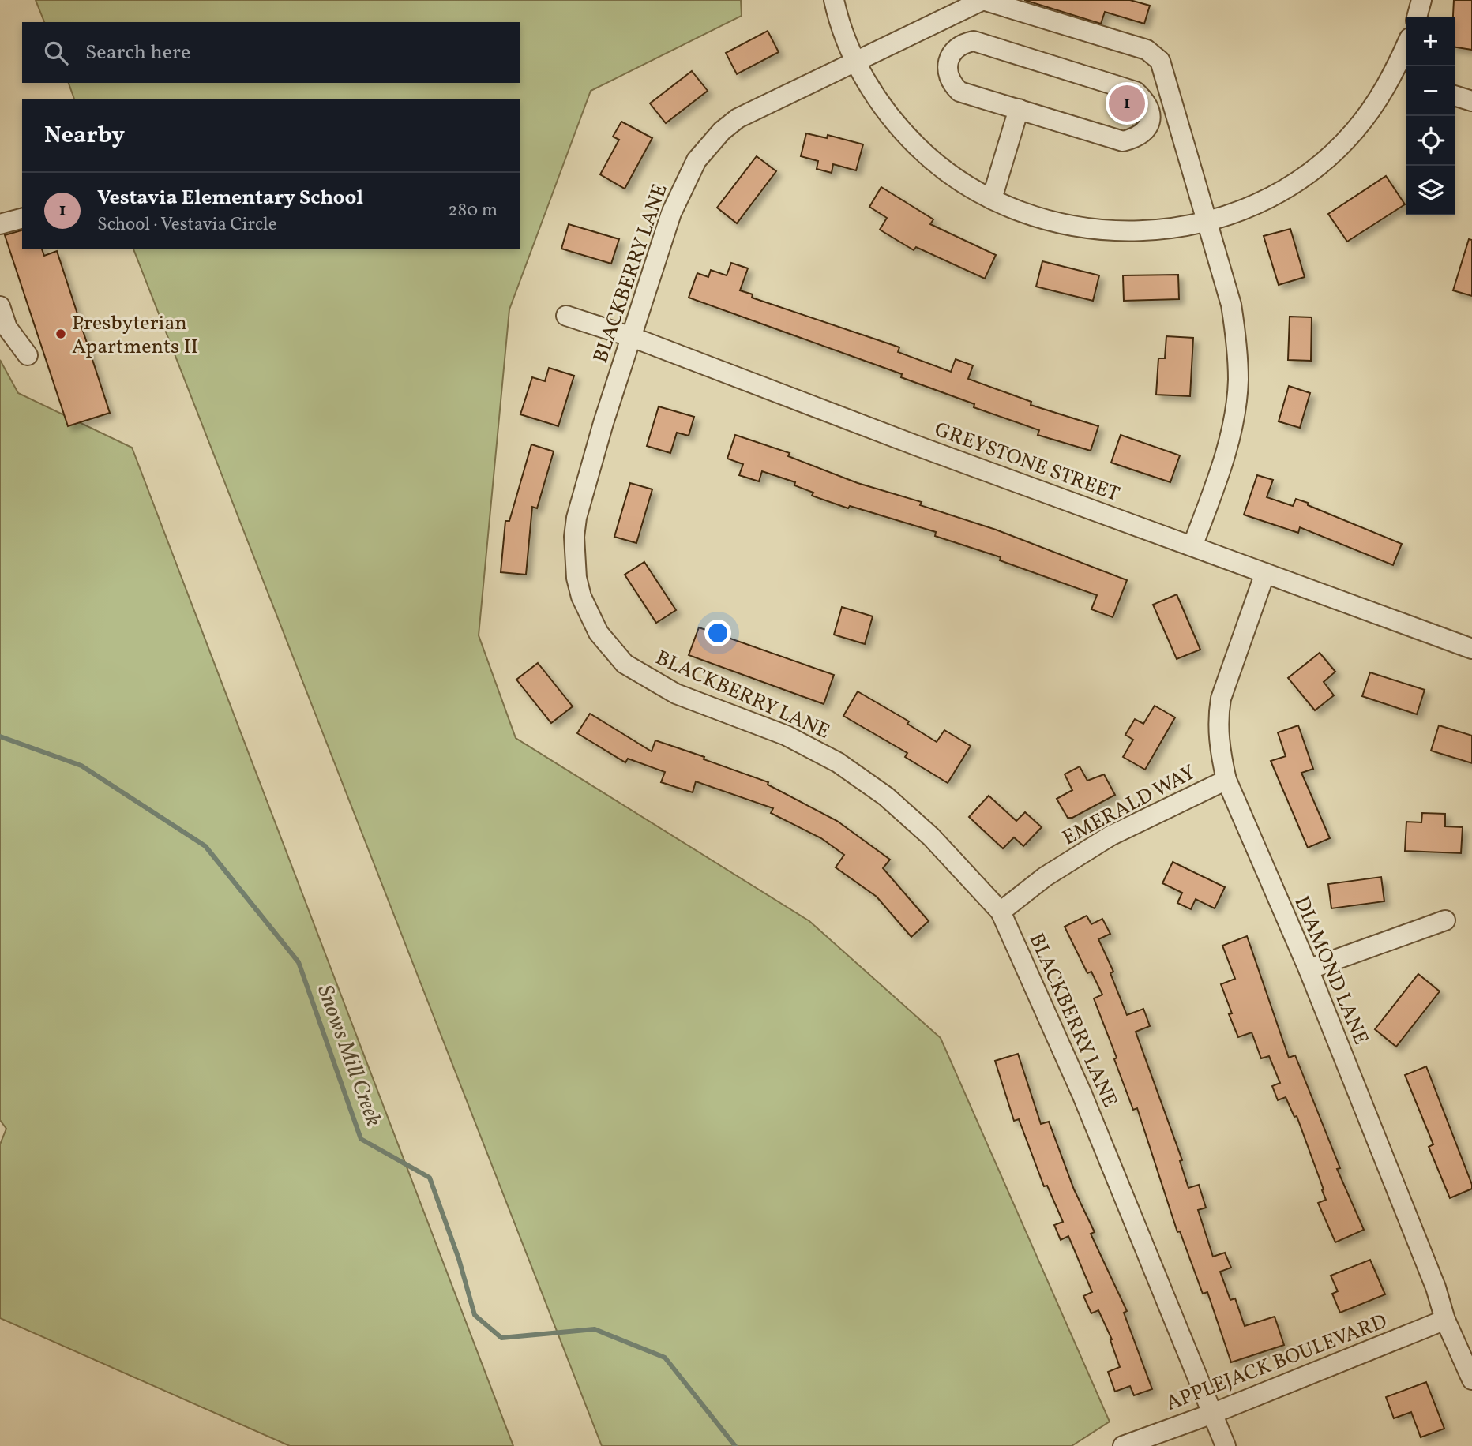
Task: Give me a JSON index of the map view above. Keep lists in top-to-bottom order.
{
  "streets": {
    "street": [
      "BLACKBERRY LANE",
      "GREYSTONE STREET",
      "EMERALD WAY",
      "DIAMOND LANE",
      "APPLEJACK BOULEVARD"
    ]
  },
  "crossings": [
    ["BLACKBERRY LANE", "GREYSTONE STREET"],
    ["BLACKBERRY LANE", "EMERALD WAY"],
    ["BLACKBERRY LANE", "APPLEJACK BOULEVARD"],
    ["GREYSTONE STREET", "DIAMOND LANE"],
    ["EMERALD WAY", "DIAMOND LANE"],
    ["DIAMOND LANE", "APPLEJACK BOULEVARD"]
  ],
  "water": ["Snows Mill Creek"],
  "places": ["Presbyterian Apartments II"],
  "page": {
    "map_buttons": ["+", "−"],
    "search": "Search here",
    "pins": "1",
    "heading": "Nearby",
    "list": [
      {
        "mark": "1",
        "name": "Vestavia Elementary School",
        "note": "School · Vestavia Circle",
        "value": "280 m"
      }
    ]
  }
}
